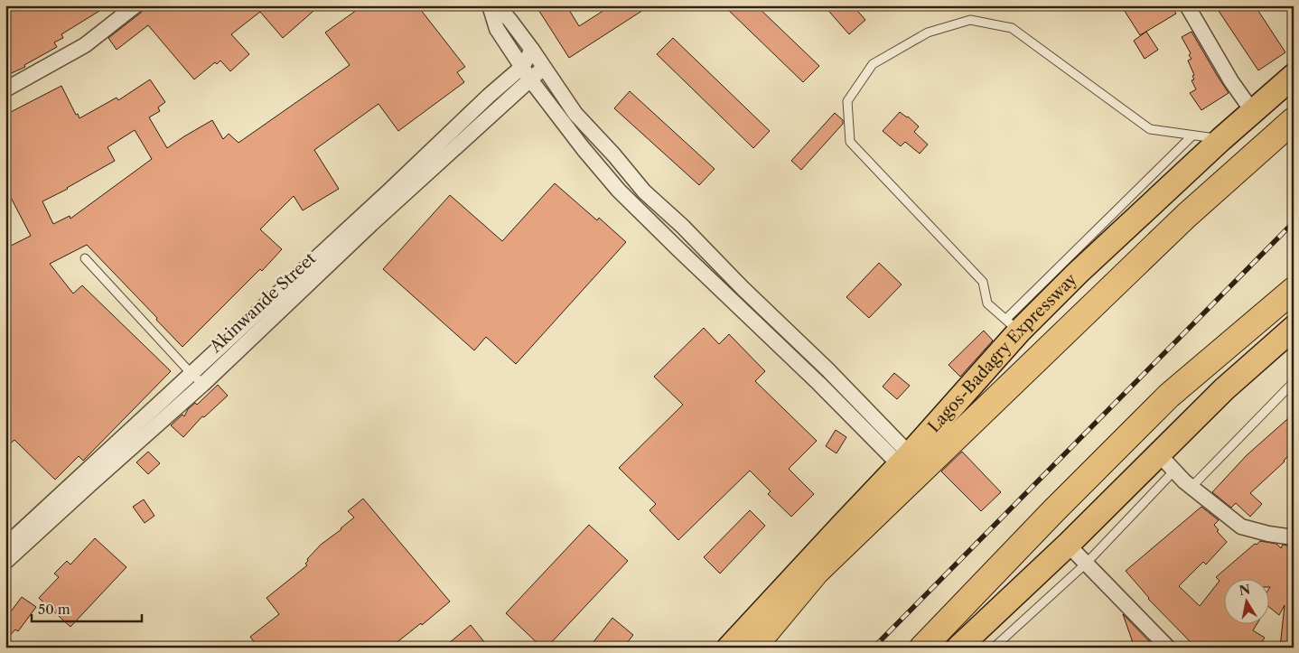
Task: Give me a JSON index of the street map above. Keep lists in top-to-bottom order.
{
  "streets": {
    "highway": ["Lagos-Badagry Expressway"],
    "street": ["Akinwande Street"]
  },
  "scale_bar": "50 m",
  "north": "top"
}
